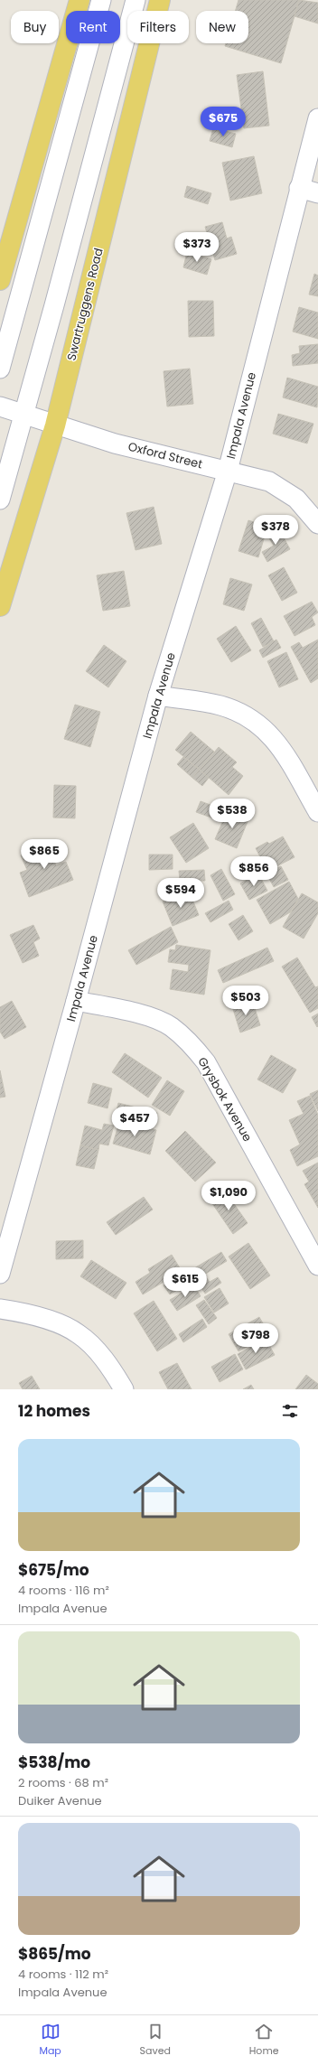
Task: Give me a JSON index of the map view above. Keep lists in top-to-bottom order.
{
  "streets": {
    "main road": ["Swartruggens Road"],
    "street": ["Impala Avenue", "Oxford Street", "Grysbok Avenue"]
  },
  "crossings": [
    ["Swartruggens Road", "Oxford Street"],
    ["Impala Avenue", "Oxford Street"],
    ["Impala Avenue", "Grysbok Avenue"]
  ],
  "page": {
    "chip": [
      "Buy",
      "Rent",
      "Filters",
      "New"
    ],
    "price": [
      "$675",
      "$373",
      "$378",
      "$538",
      "$865",
      "$856",
      "$594",
      "$503",
      "$457",
      "$1,090",
      "$615",
      "$798"
    ],
    "heading": "12 homes",
    "list": [
      {
        "name": "$675/mo",
        "note": "4 rooms · 116 m² · Impala Avenue"
      },
      {
        "name": "$538/mo",
        "note": "2 rooms · 68 m² · Duiker Avenue"
      },
      {
        "name": "$865/mo",
        "note": "4 rooms · 112 m² · Impala Avenue"
      }
    ],
    "tabs": ["Map", "Saved", "Home"]
  }
}
